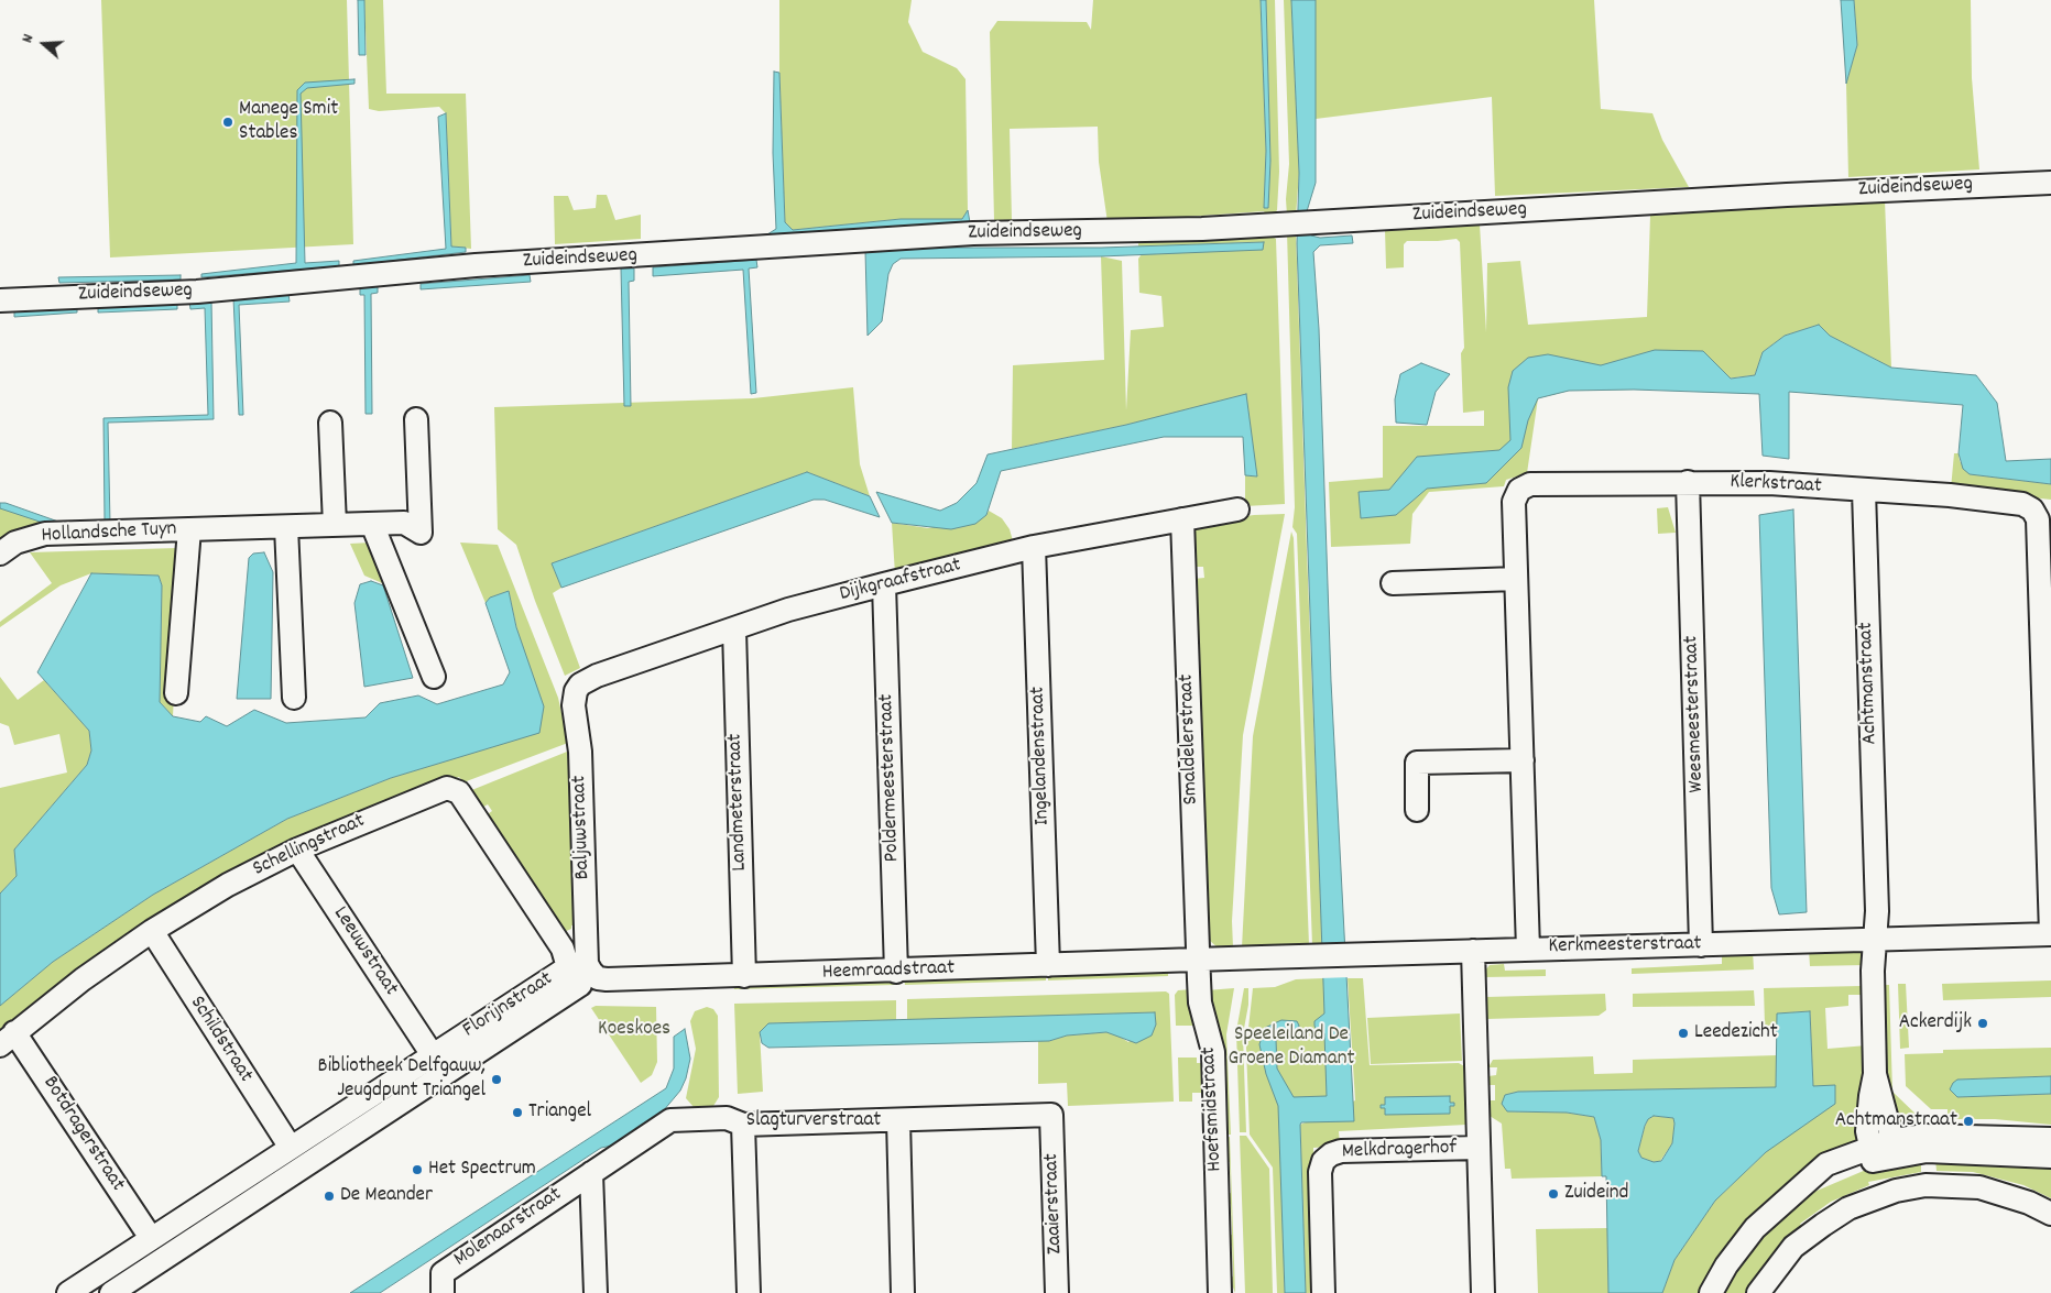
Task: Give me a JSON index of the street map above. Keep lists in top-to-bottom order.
{
  "streets": {
    "street": [
      "Zuideindseweg",
      "Klerkstraat",
      "Hollandsche Tuyn",
      "Dijkgraafstraat",
      "Achtmanstraat",
      "Weesmeesterstraat",
      "Smaldelerstraat",
      "Ingelandenstraat",
      "Poldermeesterstraat",
      "Landmeterstraat",
      "Baljuwstraat",
      "Schellingstraat",
      "Kerkmeesterstraat",
      "Leeuwstraat",
      "Heemraadstraat",
      "Florijnstraat",
      "Schildstraat",
      "Hoefsmidstraat",
      "Slagturverstraat",
      "Botdragerstraat",
      "Melkdragerhof",
      "Zaaierstraat",
      "Molenaarstraat"
    ]
  },
  "crossings": [
    ["Klerkstraat", "Achtmanstraat"],
    ["Klerkstraat", "Weesmeesterstraat"],
    ["Klerkstraat", "Kerkmeesterstraat"],
    ["Dijkgraafstraat", "Smaldelerstraat"],
    ["Dijkgraafstraat", "Ingelandenstraat"],
    ["Dijkgraafstraat", "Poldermeesterstraat"],
    ["Dijkgraafstraat", "Landmeterstraat"],
    ["Dijkgraafstraat", "Baljuwstraat"],
    ["Achtmanstraat", "Kerkmeesterstraat"],
    ["Weesmeesterstraat", "Kerkmeesterstraat"],
    ["Smaldelerstraat", "Kerkmeesterstraat"],
    ["Smaldelerstraat", "Heemraadstraat"],
    ["Smaldelerstraat", "Hoefsmidstraat"],
    ["Ingelandenstraat", "Heemraadstraat"],
    ["Poldermeesterstraat", "Heemraadstraat"],
    ["Landmeterstraat", "Heemraadstraat"],
    ["Baljuwstraat", "Schellingstraat"],
    ["Baljuwstraat", "Heemraadstraat"],
    ["Baljuwstraat", "Florijnstraat"],
    ["Schellingstraat", "Leeuwstraat"],
    ["Schellingstraat", "Heemraadstraat"],
    ["Schellingstraat", "Florijnstraat"],
    ["Schellingstraat", "Schildstraat"],
    ["Schellingstraat", "Botdragerstraat"],
    ["Kerkmeesterstraat", "Heemraadstraat"],
    ["Kerkmeesterstraat", "Hoefsmidstraat"],
    ["Kerkmeesterstraat", "Melkdragerhof"],
    ["Leeuwstraat", "Florijnstraat"],
    ["Heemraadstraat", "Florijnstraat"],
    ["Heemraadstraat", "Hoefsmidstraat"],
    ["Florijnstraat", "Schildstraat"],
    ["Florijnstraat", "Botdragerstraat"],
    ["Slagturverstraat", "Zaaierstraat"],
    ["Slagturverstraat", "Molenaarstraat"]
  ],
  "parks": ["Koeskoes", "Speeleiland De Groene Diamant"],
  "places": [
    "Manege Smit Stables",
    "Ackerdijk",
    "Leedezicht",
    "Bibliotheek Delfgauw, Jeugdpunt Triangel",
    "Triangel",
    "Achtmanstraat",
    "Het Spectrum",
    "Zuideind",
    "De Meander"
  ],
  "north": "left"
}
